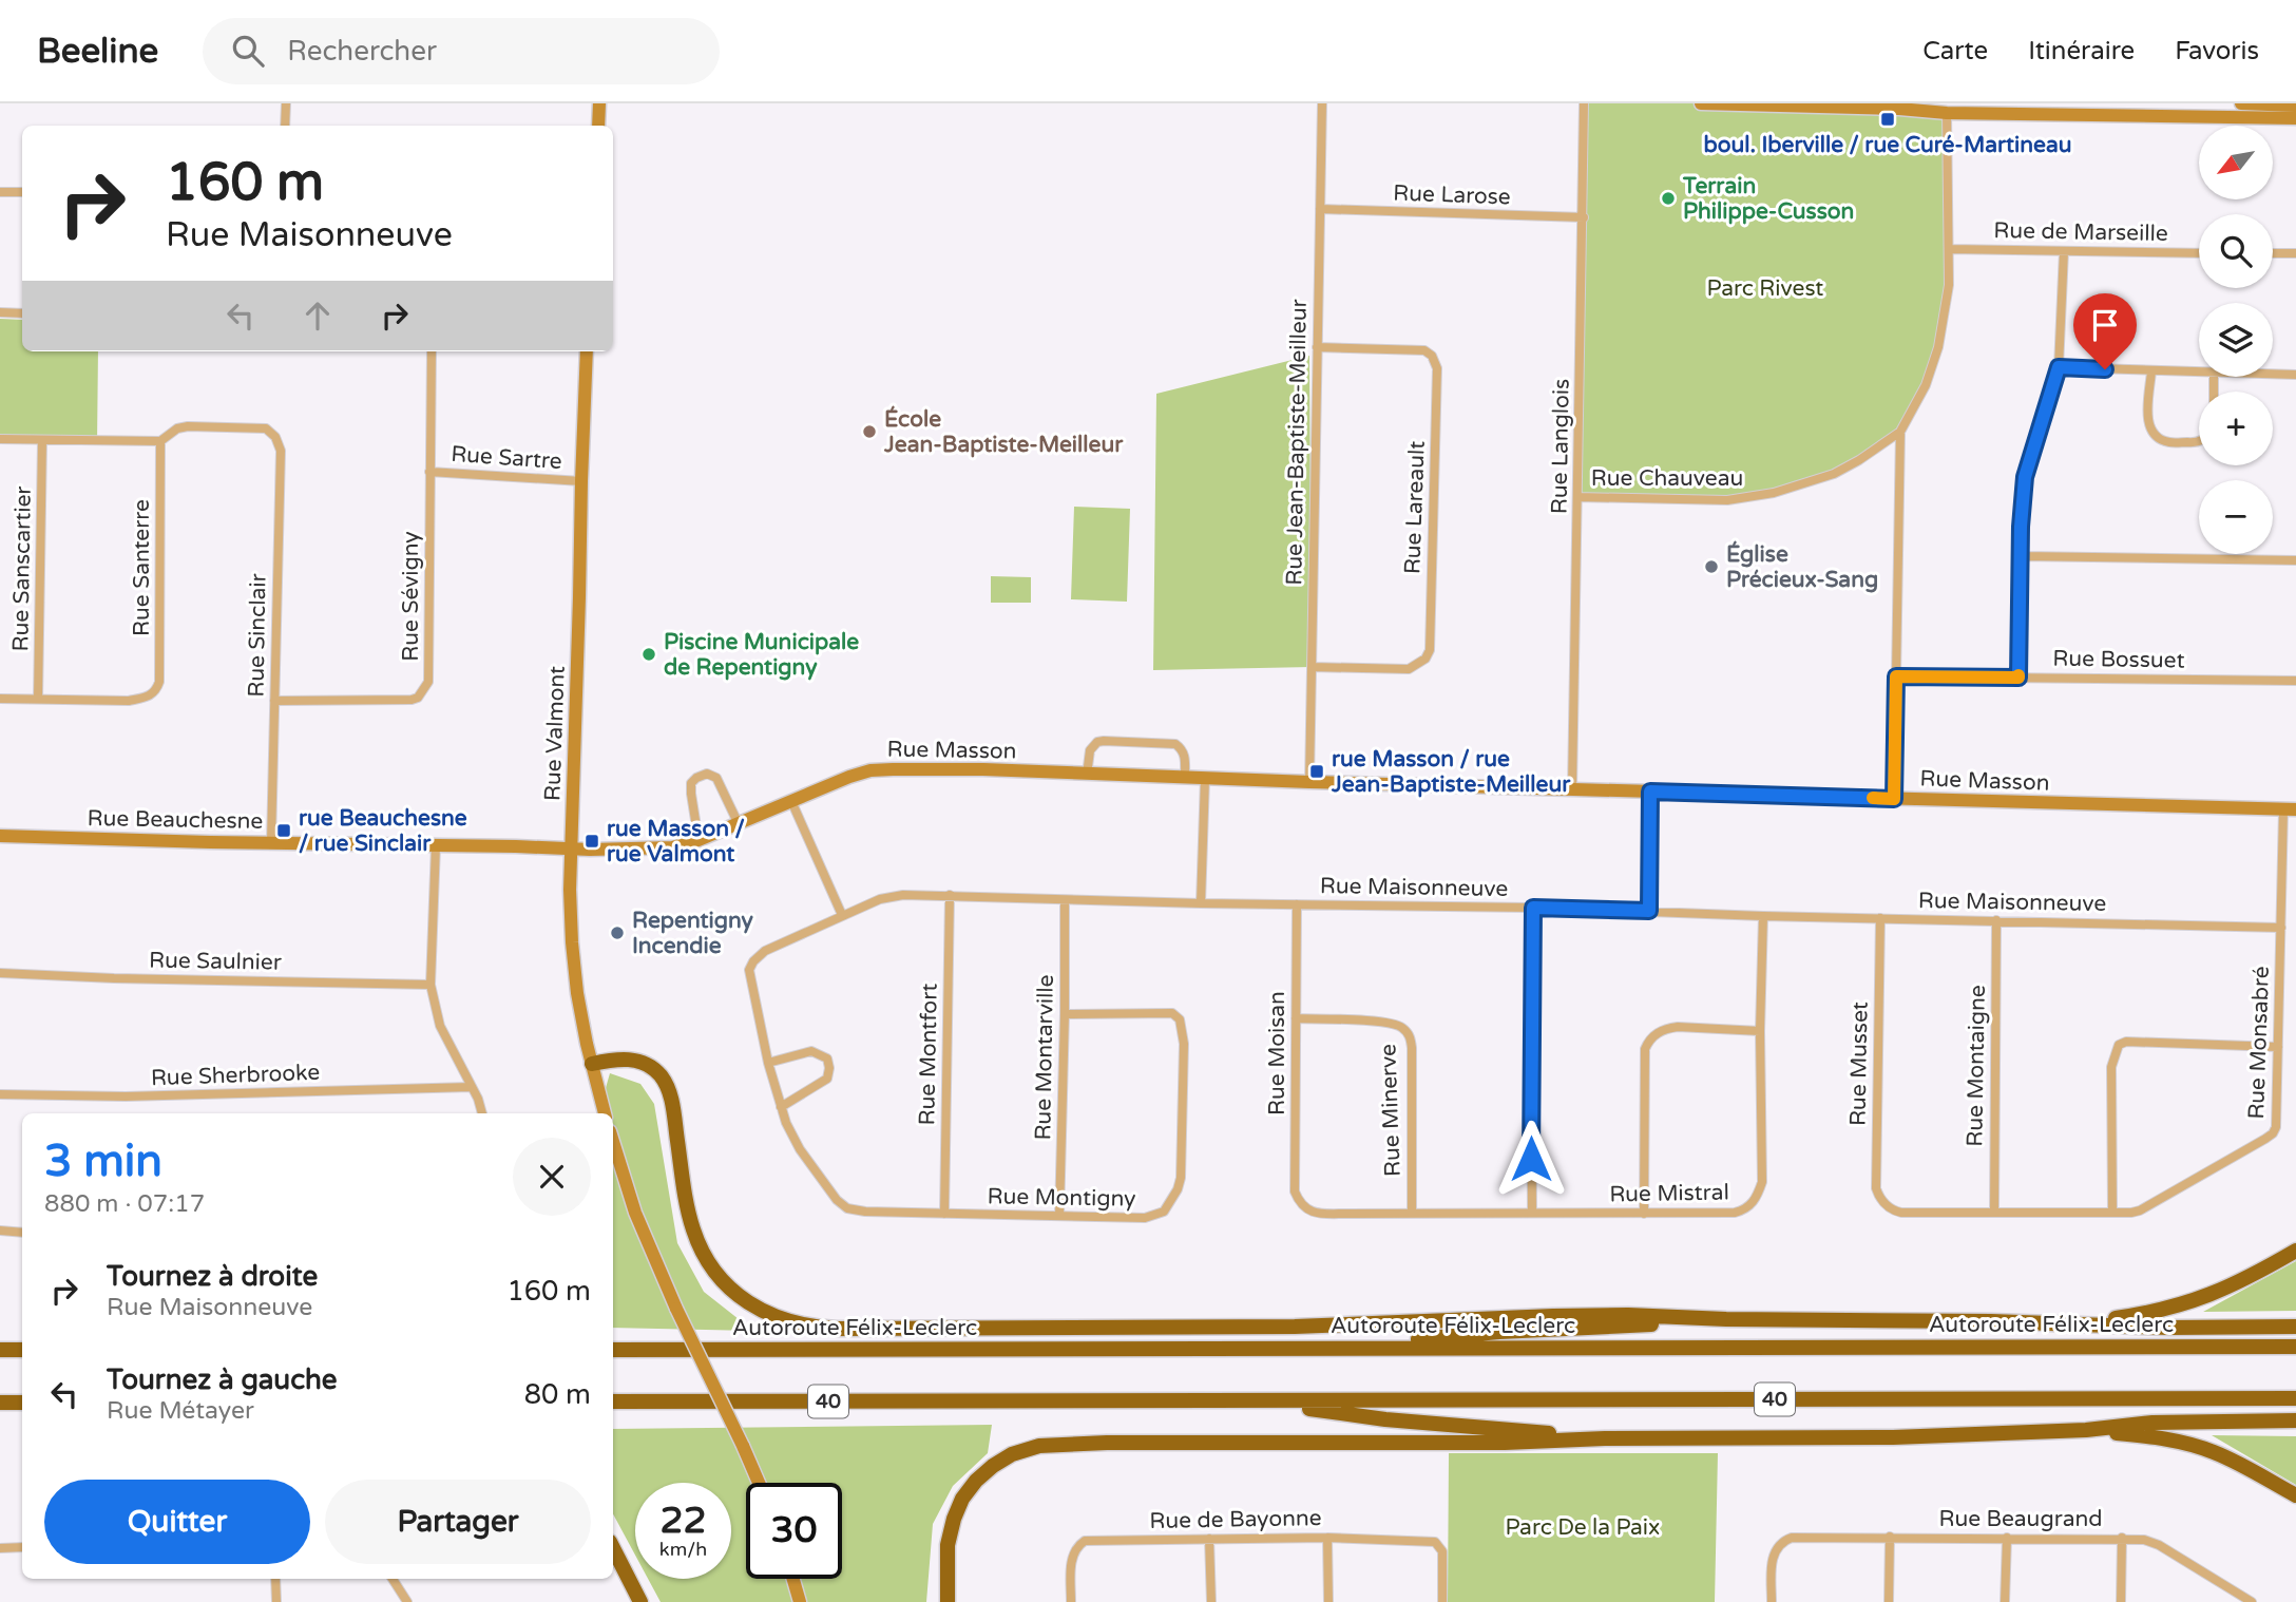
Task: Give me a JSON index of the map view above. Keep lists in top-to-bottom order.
{
  "streets": {
    "highway": ["Autoroute Félix-Leclerc", "40"],
    "street": [
      "Rue Larose",
      "Rue de Marseille",
      "Rue Jean-Baptiste-Meilleur",
      "Rue Langlois",
      "Rue Sartre",
      "Rue Chauveau",
      "Rue Lareault",
      "Rue Santerre",
      "Rue Sanscartier",
      "Rue Sévigny",
      "Rue Sinclair",
      "Rue Bossuet",
      "Rue Valmont",
      "Rue Masson",
      "Rue Beauchesne",
      "Rue Maisonneuve",
      "Rue Saulnier",
      "Rue Monsabré",
      "Rue Moisan",
      "Rue Montfort",
      "Rue Montarville",
      "Rue Musset",
      "Rue Montaigne",
      "Rue Sherbrooke",
      "Rue Minerve",
      "Rue Mistral",
      "Rue Montigny",
      "Rue Beaugrand",
      "Rue de Bayonne"
    ]
  },
  "crossings": [
    ["Rue Larose", "Rue Jean-Baptiste-Meilleur"],
    ["Rue Larose", "Rue Langlois"],
    ["Rue de Marseille", "Rue Chauveau"],
    ["Rue Jean-Baptiste-Meilleur", "Rue Lareault"],
    ["Rue Jean-Baptiste-Meilleur", "Rue Masson"],
    ["Rue Langlois", "Rue Chauveau"],
    ["Rue Langlois", "Rue Masson"],
    ["Rue Sartre", "Rue Sévigny"],
    ["Rue Sartre", "Rue Valmont"],
    ["Rue Santerre", "Rue Sanscartier"],
    ["Rue Santerre", "Rue Sinclair"],
    ["Rue Sévigny", "Rue Sinclair"],
    ["Rue Sinclair", "Rue Beauchesne"],
    ["Rue Valmont", "Rue Masson"],
    ["Rue Valmont", "Rue Beauchesne"],
    ["Rue Masson", "Rue Beauchesne"],
    ["Rue Masson", "Rue Monsabré"],
    ["Rue Maisonneuve", "Rue Monsabré"],
    ["Rue Maisonneuve", "Rue Moisan"],
    ["Rue Maisonneuve", "Rue Montfort"],
    ["Rue Maisonneuve", "Rue Montarville"],
    ["Rue Maisonneuve", "Rue Musset"],
    ["Rue Maisonneuve", "Rue Montaigne"],
    ["Rue Maisonneuve", "Rue Mistral"],
    ["Rue Maisonneuve", "Rue Montigny"],
    ["Rue Monsabré", "Rue Musset"],
    ["Rue Monsabré", "Rue Montaigne"],
    ["Rue Moisan", "Rue Minerve"],
    ["Rue Moisan", "Rue Mistral"],
    ["Rue Montfort", "Rue Montigny"],
    ["Rue Montarville", "Rue Montigny"],
    ["Rue Minerve", "Rue Mistral"]
  ],
  "parks": ["Parc Rivest", "Parc De la Paix"],
  "places": {
    "transit": [
      "boul. Iberville / rue Curé-Martineau",
      "rue Masson / rue Jean-Baptiste-Meilleur",
      "rue Beauchesne / rue Sinclair",
      "rue Masson / rue Valmont"
    ],
    "other": [
      "Terrain Philippe-Cusson",
      "École Jean-Baptiste-Meilleur",
      "Église Précieux-Sang",
      "Piscine Municipale de Repentigny",
      "Repentigny Incendie"
    ]
  },
  "north": "bottom left",
  "page": {
    "header": "Beeline",
    "search": "Rechercher",
    "nav": ["Carte", "Itinéraire", "Favoris"],
    "map_buttons": ["+", "−"],
    "turn": ["160 m", "Rue Maisonneuve"],
    "heading": ["3 min", "880 m · 07:17"],
    "list": [
      {
        "name": "Tournez à droite",
        "note": "Rue Maisonneuve",
        "value": "160 m"
      },
      {
        "name": "Tournez à gauche",
        "note": "Rue Métayer",
        "value": "80 m"
      }
    ],
    "buttons": ["Quitter", "Partager"],
    "speed": "22 km/h",
    "limit": "30"
  }
}
